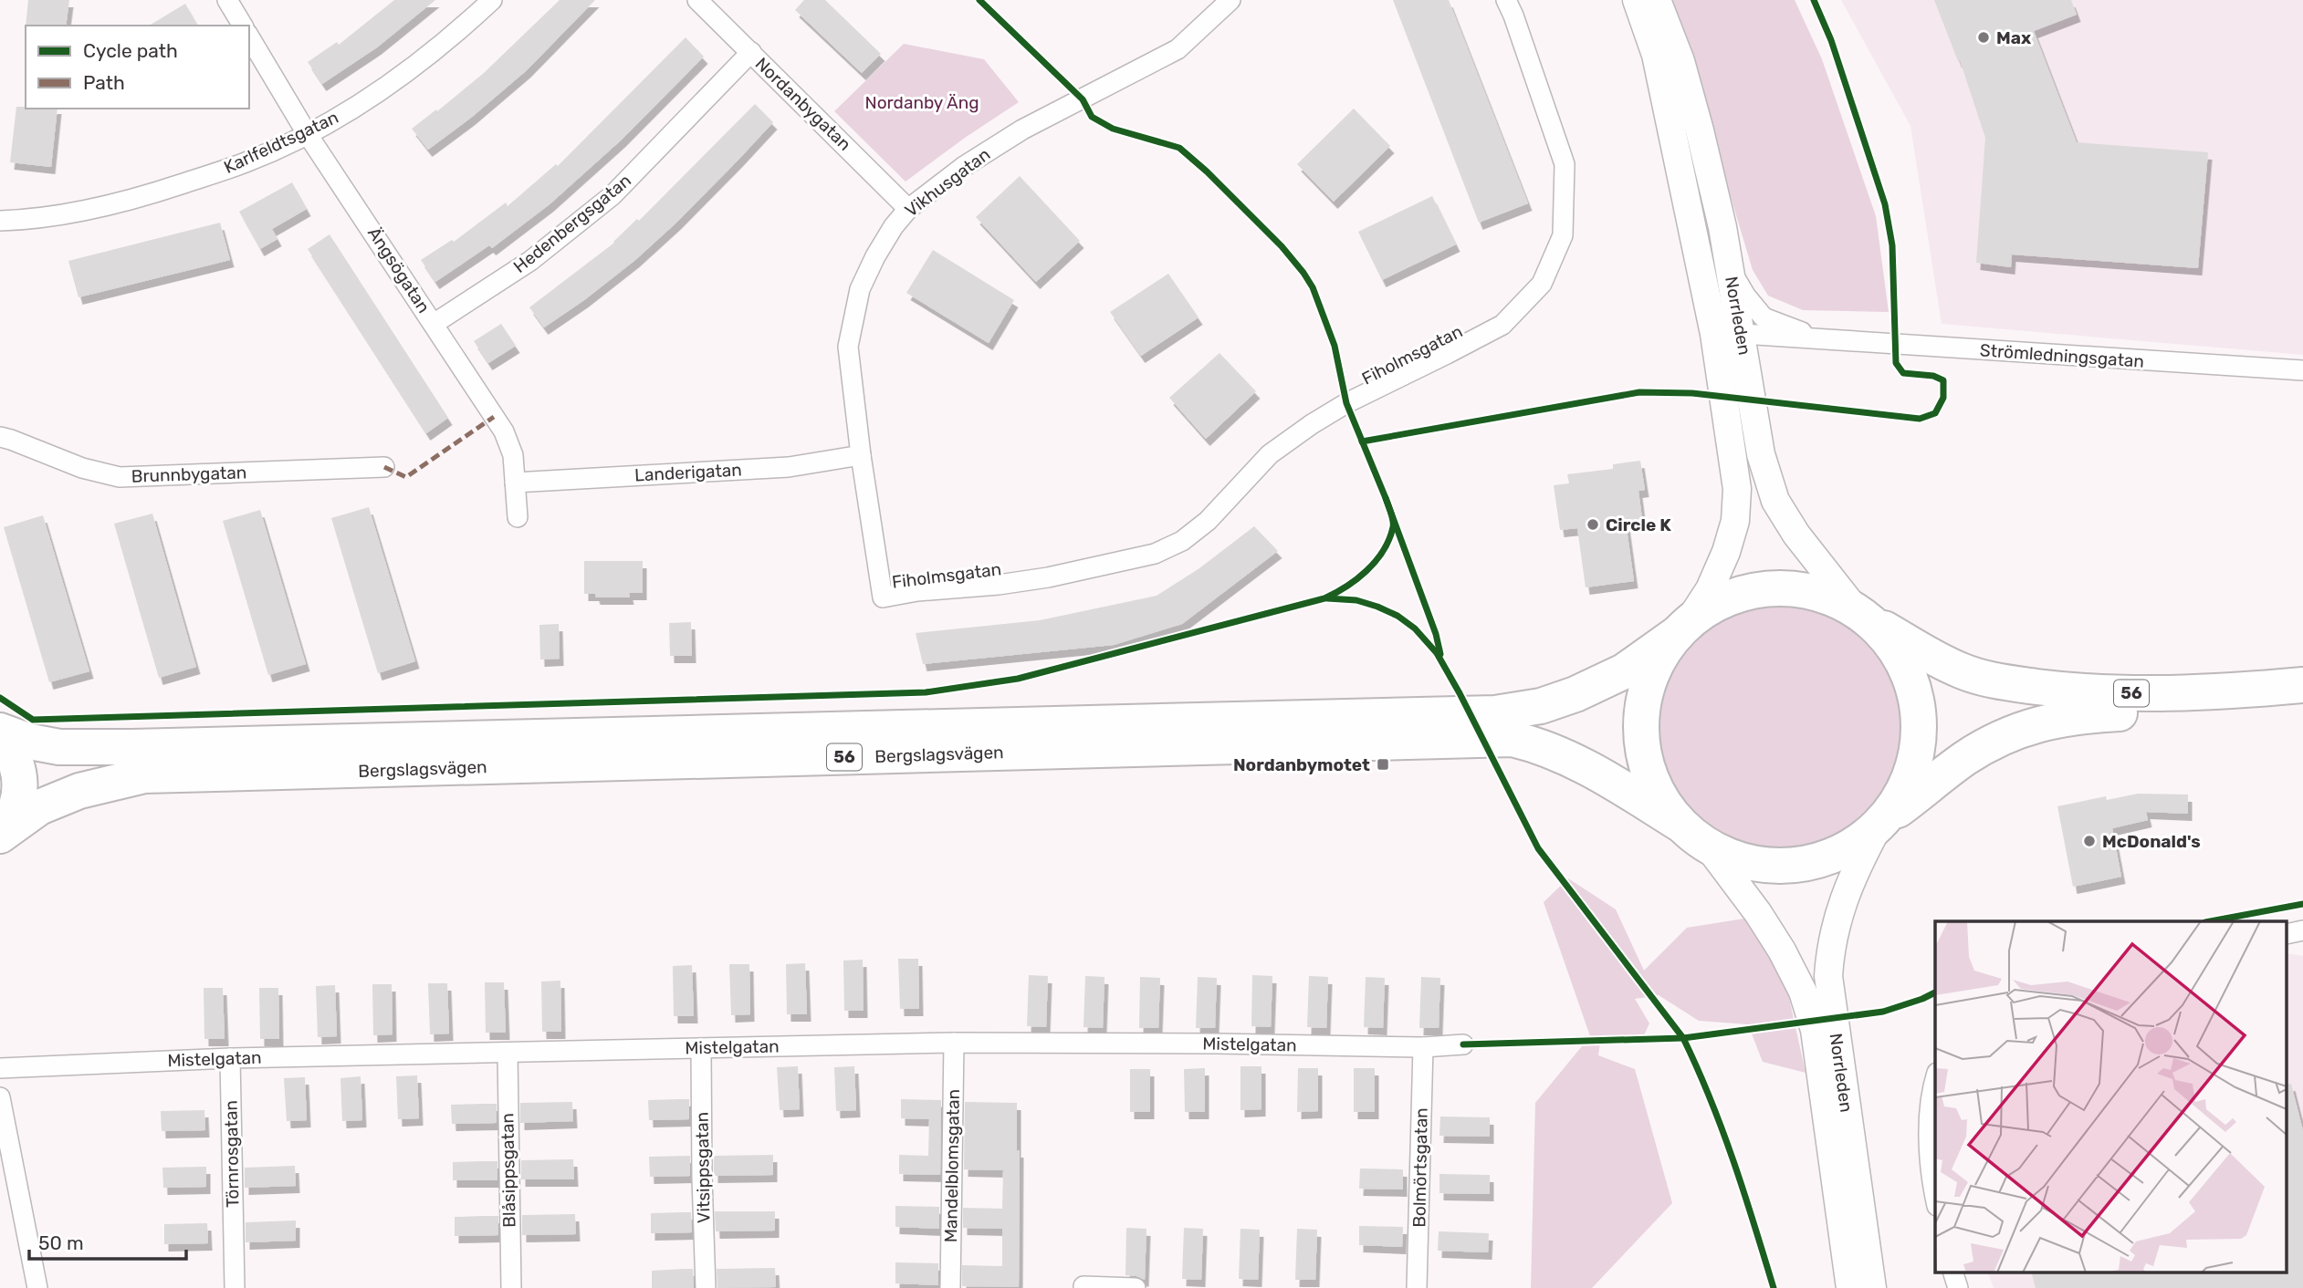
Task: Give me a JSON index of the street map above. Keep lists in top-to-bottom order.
{
  "streets": {
    "highway": ["56", "Bergslagsvägen"],
    "main road": ["Norrleden"],
    "street": [
      "Nordanbygatan",
      "Karlfeldtsgatan",
      "Vikhusgatan",
      "Hedenbergsgatan",
      "Ängsögatan",
      "Fiholmsgatan",
      "Strömledningsgatan",
      "Landerigatan",
      "Brunnbygatan",
      "Mistelgatan",
      "Törnrosgatan",
      "Mandelblomsgatan",
      "Vitsippsgatan",
      "Bolmörtsgatan",
      "Blåsippsgatan"
    ]
  },
  "crossings": [
    ["Nordanbygatan", "Vikhusgatan"],
    ["Nordanbygatan", "Hedenbergsgatan"],
    ["Karlfeldtsgatan", "Ängsögatan"],
    ["Vikhusgatan", "Fiholmsgatan"],
    ["Vikhusgatan", "Landerigatan"],
    ["Hedenbergsgatan", "Ängsögatan"],
    ["Ängsögatan", "Landerigatan"],
    ["Norrleden", "Strömledningsgatan"],
    ["Norrleden", "56"],
    ["Norrleden", "Bergslagsvägen"],
    ["56", "Bergslagsvägen"],
    ["Mistelgatan", "Törnrosgatan"],
    ["Mistelgatan", "Mandelblomsgatan"],
    ["Mistelgatan", "Vitsippsgatan"],
    ["Mistelgatan", "Bolmörtsgatan"],
    ["Mistelgatan", "Blåsippsgatan"]
  ],
  "parks": ["Nordanby Äng"],
  "places": {
    "other": ["Max", "Circle K", "McDonald's"],
    "transit": ["Nordanbymotet"]
  },
  "legend": ["Cycle path", "Path"],
  "scale_bar": "50 m"
}
